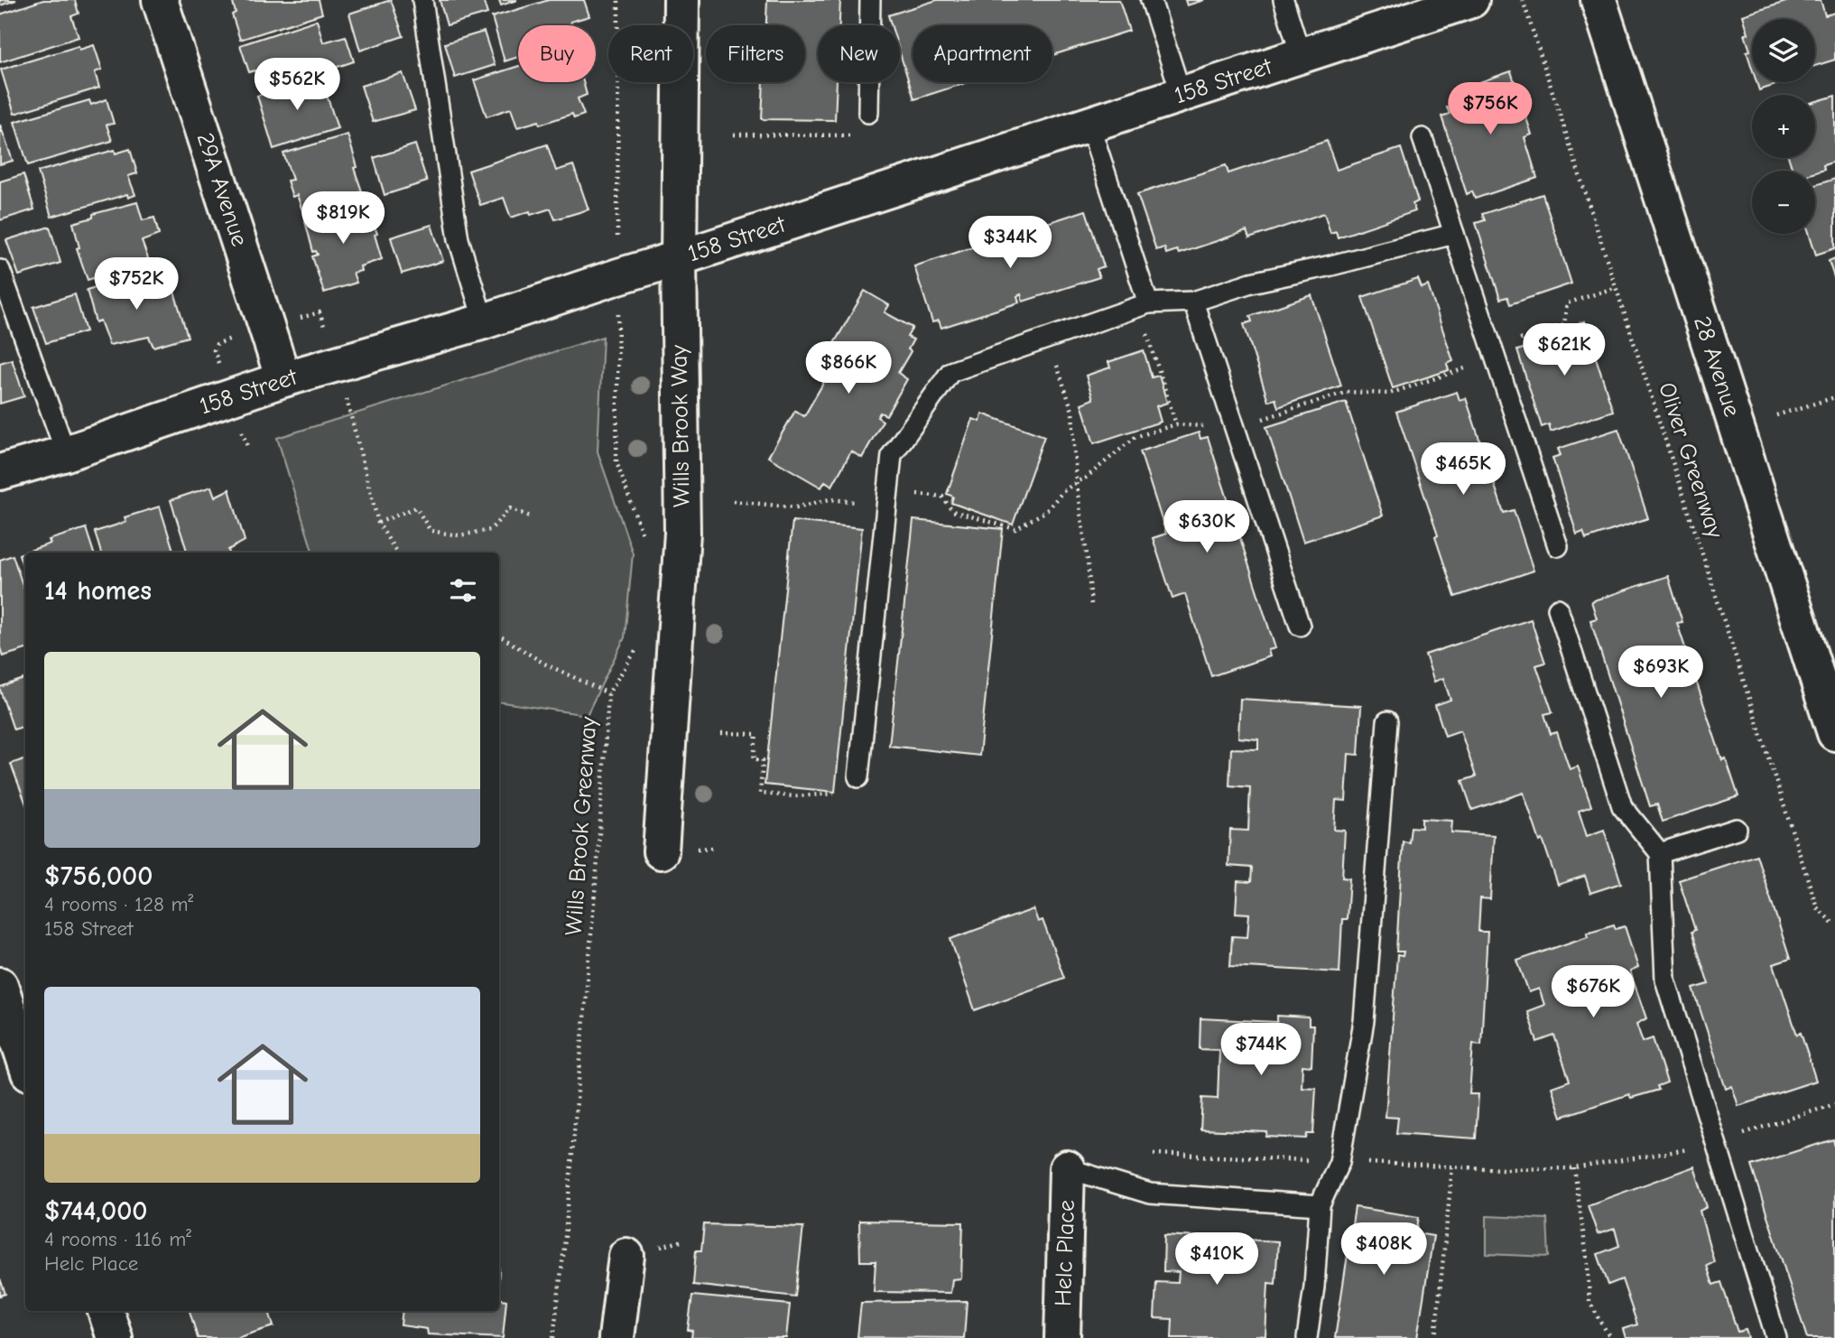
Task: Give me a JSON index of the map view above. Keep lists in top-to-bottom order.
{
  "streets": {
    "street": [
      "158 Street",
      "29A Avenue",
      "28 Avenue",
      "Wills Brook Way",
      "Helc Place"
    ],
    "path": ["Oliver Greenway", "Wills Brook Greenway"]
  },
  "crossings": [
    ["158 Street", "29A Avenue"],
    ["158 Street", "Wills Brook Way"]
  ],
  "page": {
    "map_buttons": ["+", "−"],
    "chip": [
      "Buy",
      "Rent",
      "Filters",
      "New",
      "Apartment"
    ],
    "price": [
      "$562K",
      "$756K",
      "$819K",
      "$344K",
      "$752K",
      "$621K",
      "$866K",
      "$465K",
      "$630K",
      "$693K",
      "$676K",
      "$744K",
      "$408K",
      "$410K"
    ],
    "heading": "14 homes",
    "list": [
      {
        "name": "$756,000",
        "note": "4 rooms · 128 m² · 158 Street"
      },
      {
        "name": "$744,000",
        "note": "4 rooms · 116 m² · Helc Place"
      }
    ]
  }
}
